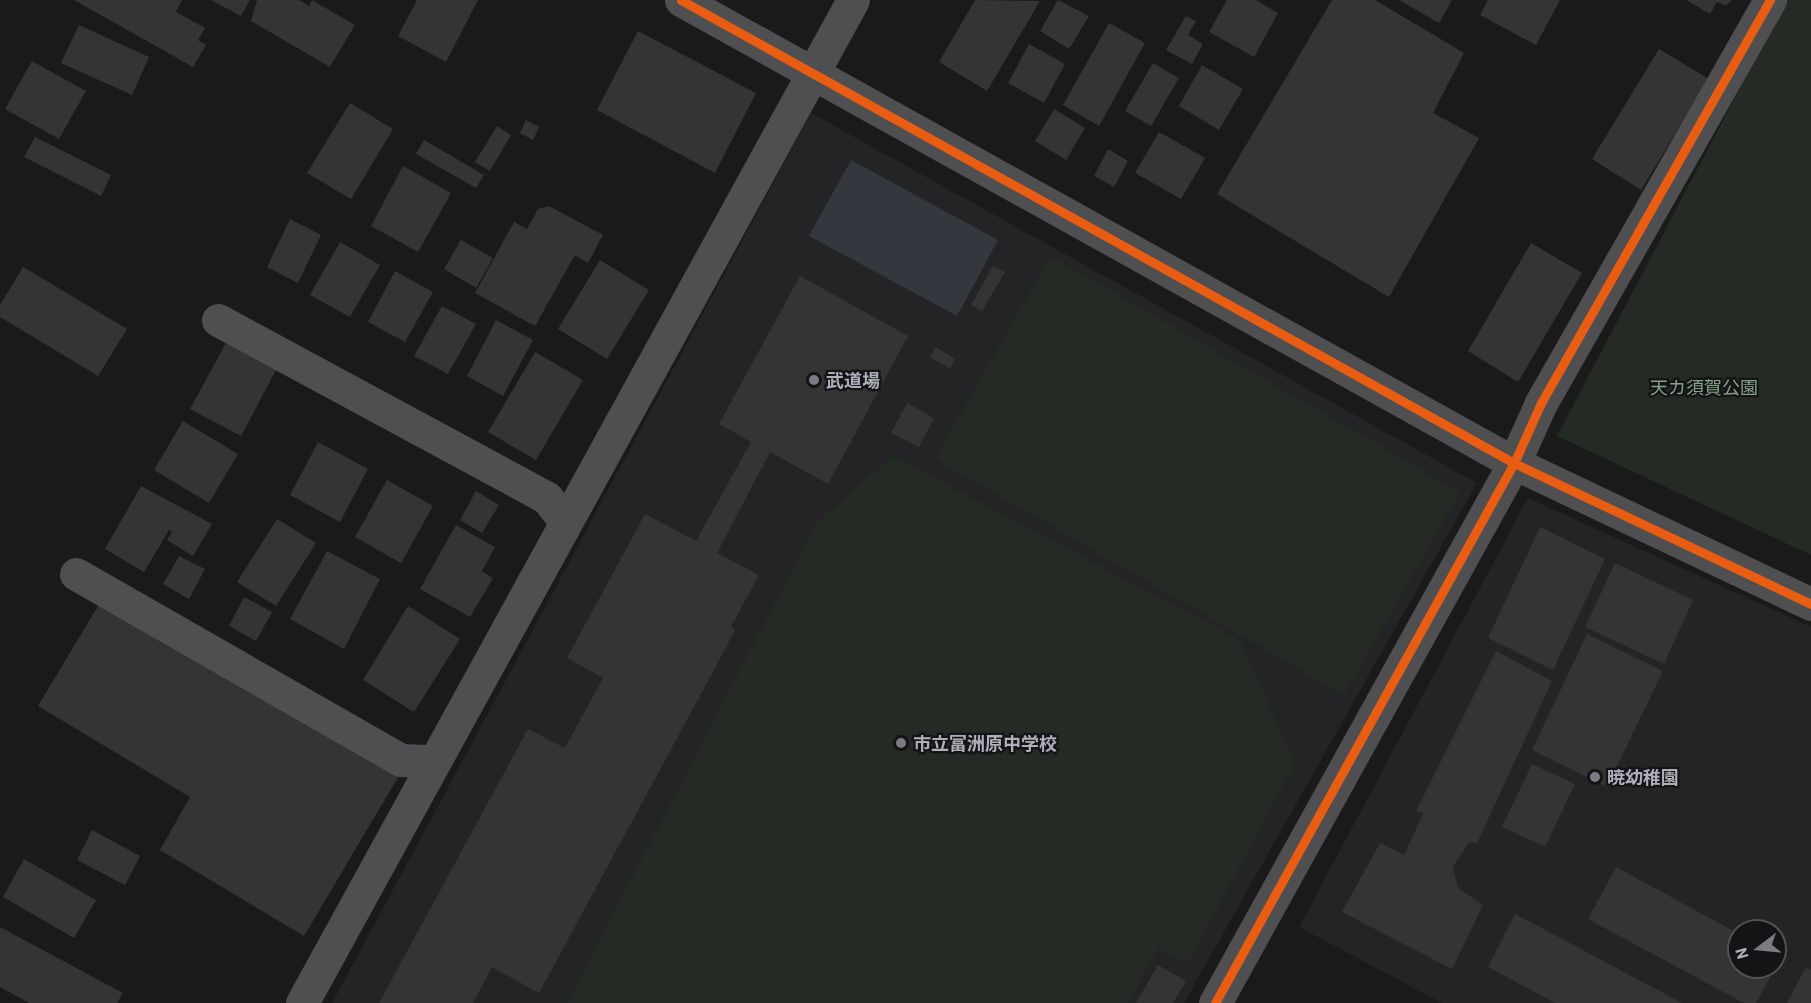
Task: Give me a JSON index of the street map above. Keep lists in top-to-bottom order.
{
  "parks": ["天カ須賀公園"],
  "places": ["武道場", "市立富洲原中学校", "暁幼稚園"],
  "north": "left"
}
